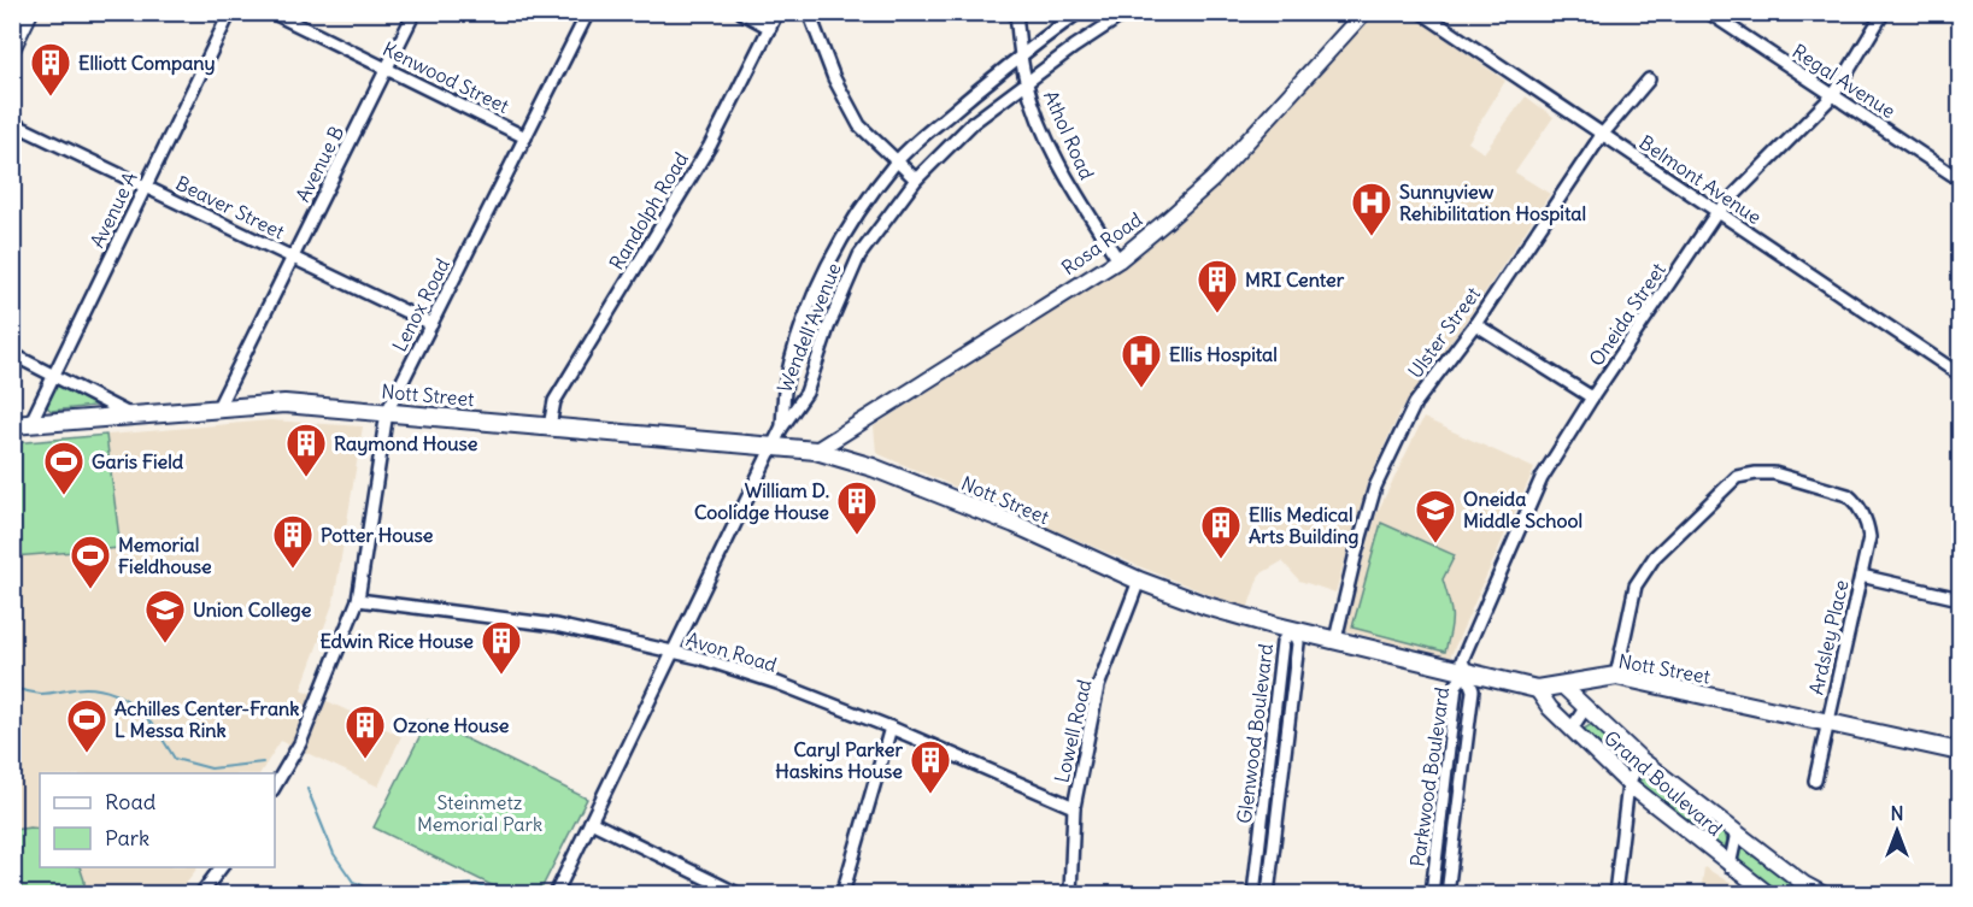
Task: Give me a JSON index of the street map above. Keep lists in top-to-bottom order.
{
  "streets": {
    "main road": ["Nott Street"],
    "street": [
      "Kenwood Street",
      "Regal Avenue",
      "Athol Road",
      "Avenue B",
      "Belmont Avenue",
      "Beaver Street",
      "Avenue A",
      "Randolph Road",
      "Rosa Road",
      "Lenox Road",
      "Oneida Street",
      "Wendell Avenue",
      "Ulster Street",
      "Ardsley Place",
      "Avon Road",
      "Lowell Road",
      "Glenwood Boulevard",
      "Parkwood Boulevard",
      "Grand Boulevard"
    ]
  },
  "crossings": [
    ["Kenwood Street", "Avenue B"],
    ["Kenwood Street", "Lenox Road"],
    ["Regal Avenue", "Oneida Street"],
    ["Athol Road", "Rosa Road"],
    ["Athol Road", "Wendell Avenue"],
    ["Avenue B", "Beaver Street"],
    ["Avenue B", "Nott Street"],
    ["Belmont Avenue", "Oneida Street"],
    ["Belmont Avenue", "Ulster Street"],
    ["Beaver Street", "Avenue A"],
    ["Beaver Street", "Lenox Road"],
    ["Avenue A", "Nott Street"],
    ["Randolph Road", "Nott Street"],
    ["Rosa Road", "Nott Street"],
    ["Lenox Road", "Nott Street"],
    ["Lenox Road", "Avon Road"],
    ["Oneida Street", "Nott Street"],
    ["Oneida Street", "Parkwood Boulevard"],
    ["Wendell Avenue", "Nott Street"],
    ["Wendell Avenue", "Avon Road"],
    ["Ulster Street", "Nott Street"],
    ["Nott Street", "Ardsley Place"],
    ["Nott Street", "Lowell Road"],
    ["Nott Street", "Glenwood Boulevard"],
    ["Nott Street", "Parkwood Boulevard"],
    ["Nott Street", "Grand Boulevard"],
    ["Avon Road", "Lowell Road"]
  ],
  "parks": ["Steinmetz Memorial Park"],
  "places": {
    "building": [
      "Elliott Company",
      "MRI Center",
      "Raymond House",
      "William D. Coolidge House",
      "Ellis Medical Arts Building",
      "Potter House",
      "Edwin Rice House",
      "Ozone House",
      "Caryl Parker Haskins House"
    ],
    "hospital": ["Sunnyview Rehibilitation Hospital", "Ellis Hospital"],
    "sports": ["Garis Field", "Memorial Fieldhouse", "Achilles Center-Frank L Messa Rink"],
    "school or university": ["Oneida Middle School", "Union College"]
  },
  "legend": ["Road", "Park"],
  "north": "top"
}
